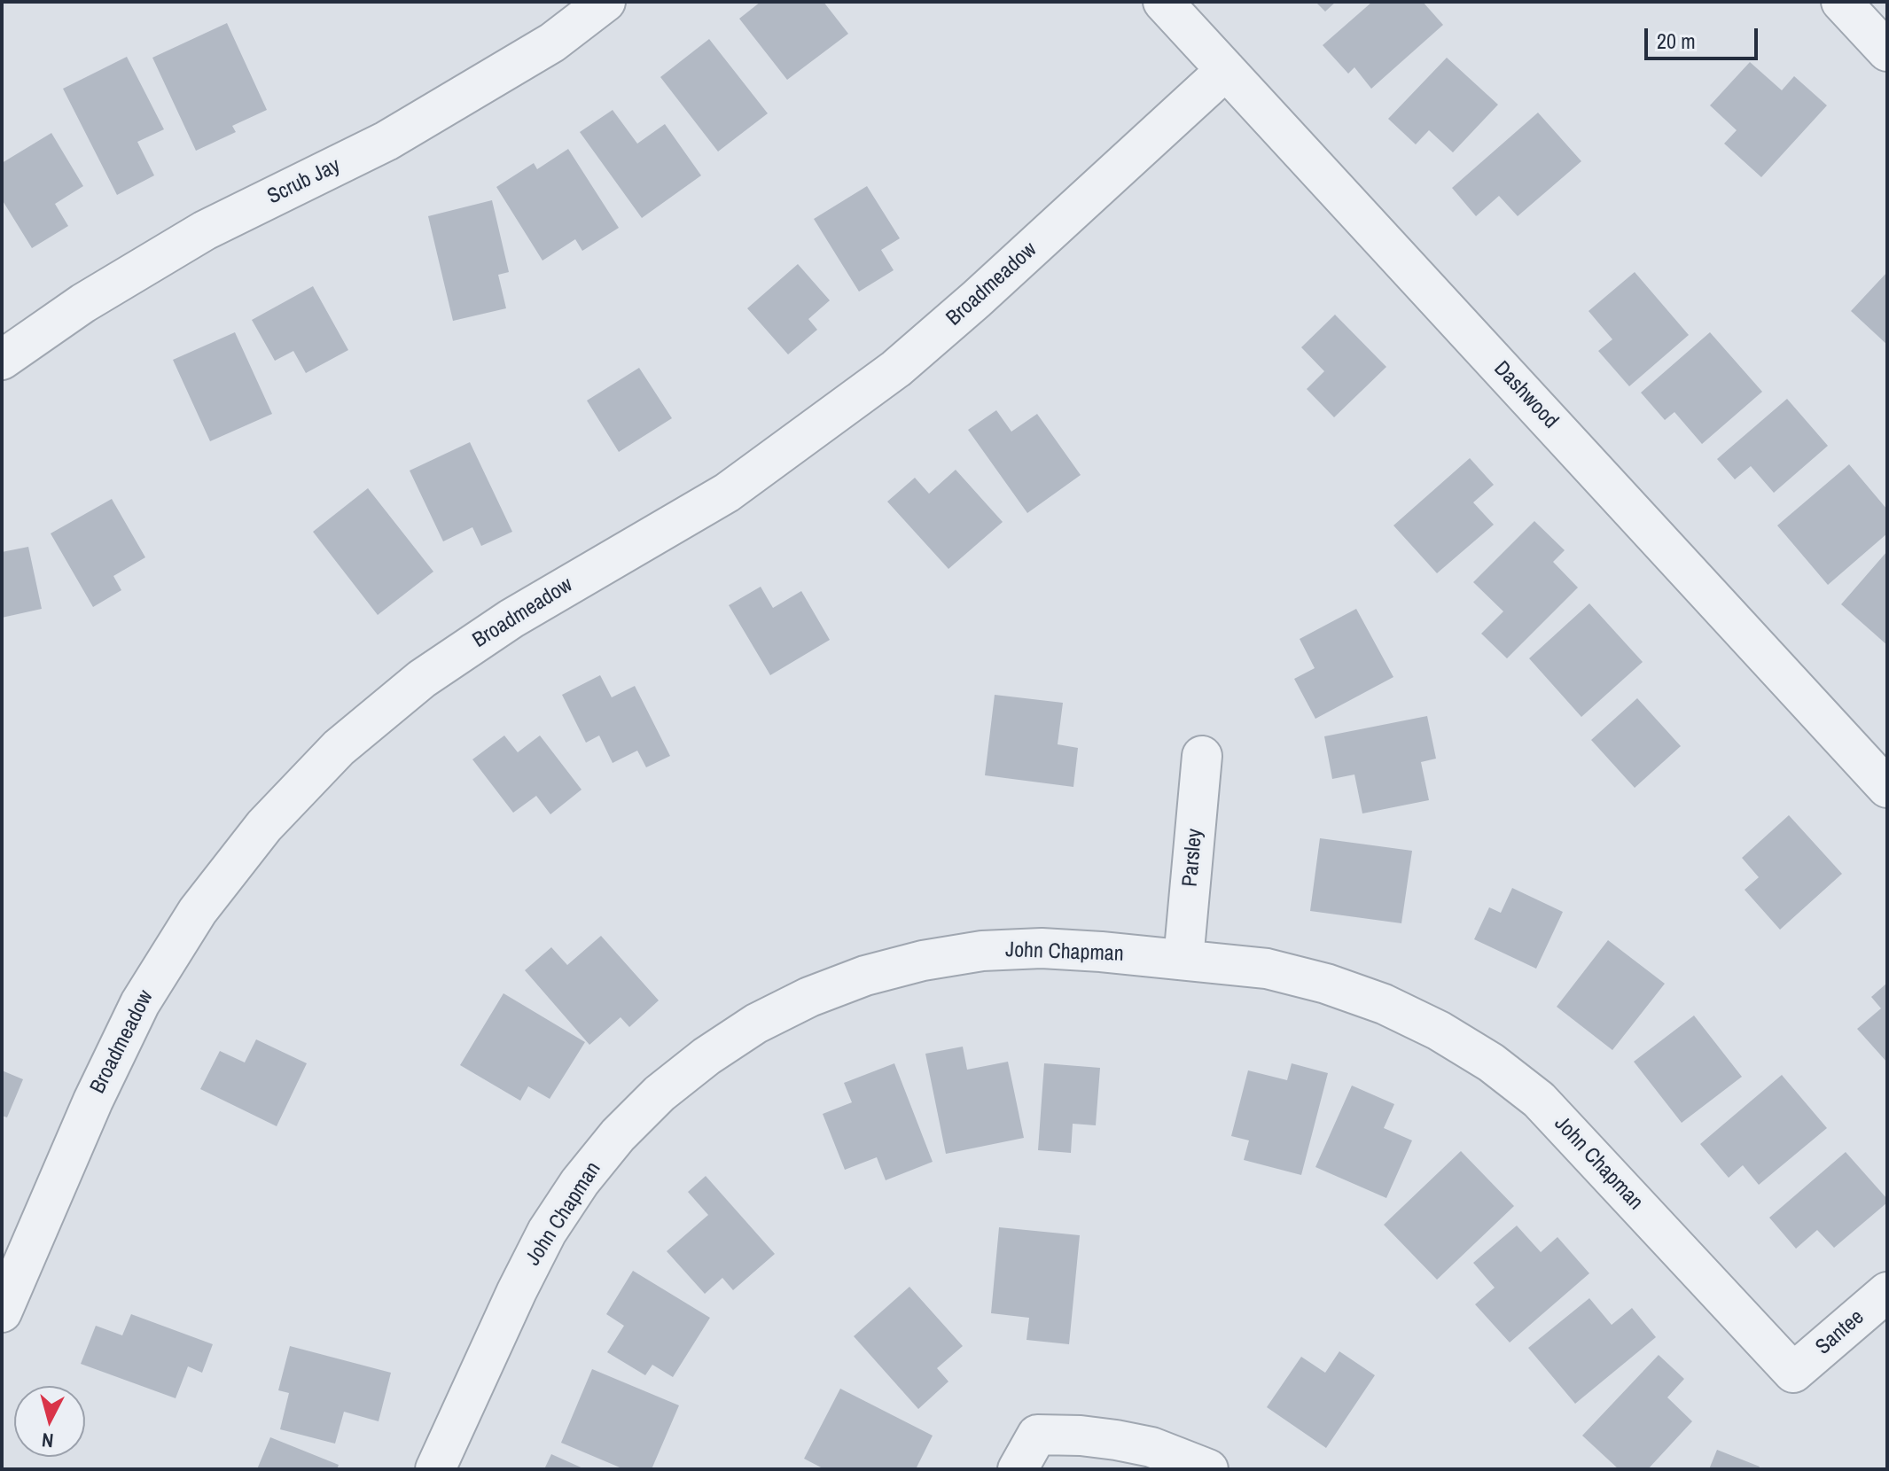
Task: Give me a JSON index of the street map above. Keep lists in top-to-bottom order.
{
  "streets": {
    "street": [
      "Scrub Jay",
      "Broadmeadow",
      "Dashwood",
      "Parsley",
      "John Chapman",
      "Santee"
    ]
  },
  "crossings": [
    ["Broadmeadow", "Dashwood"],
    ["Parsley", "John Chapman"],
    ["John Chapman", "Santee"]
  ],
  "scale_bar": "20 m",
  "north": "bottom"
}
